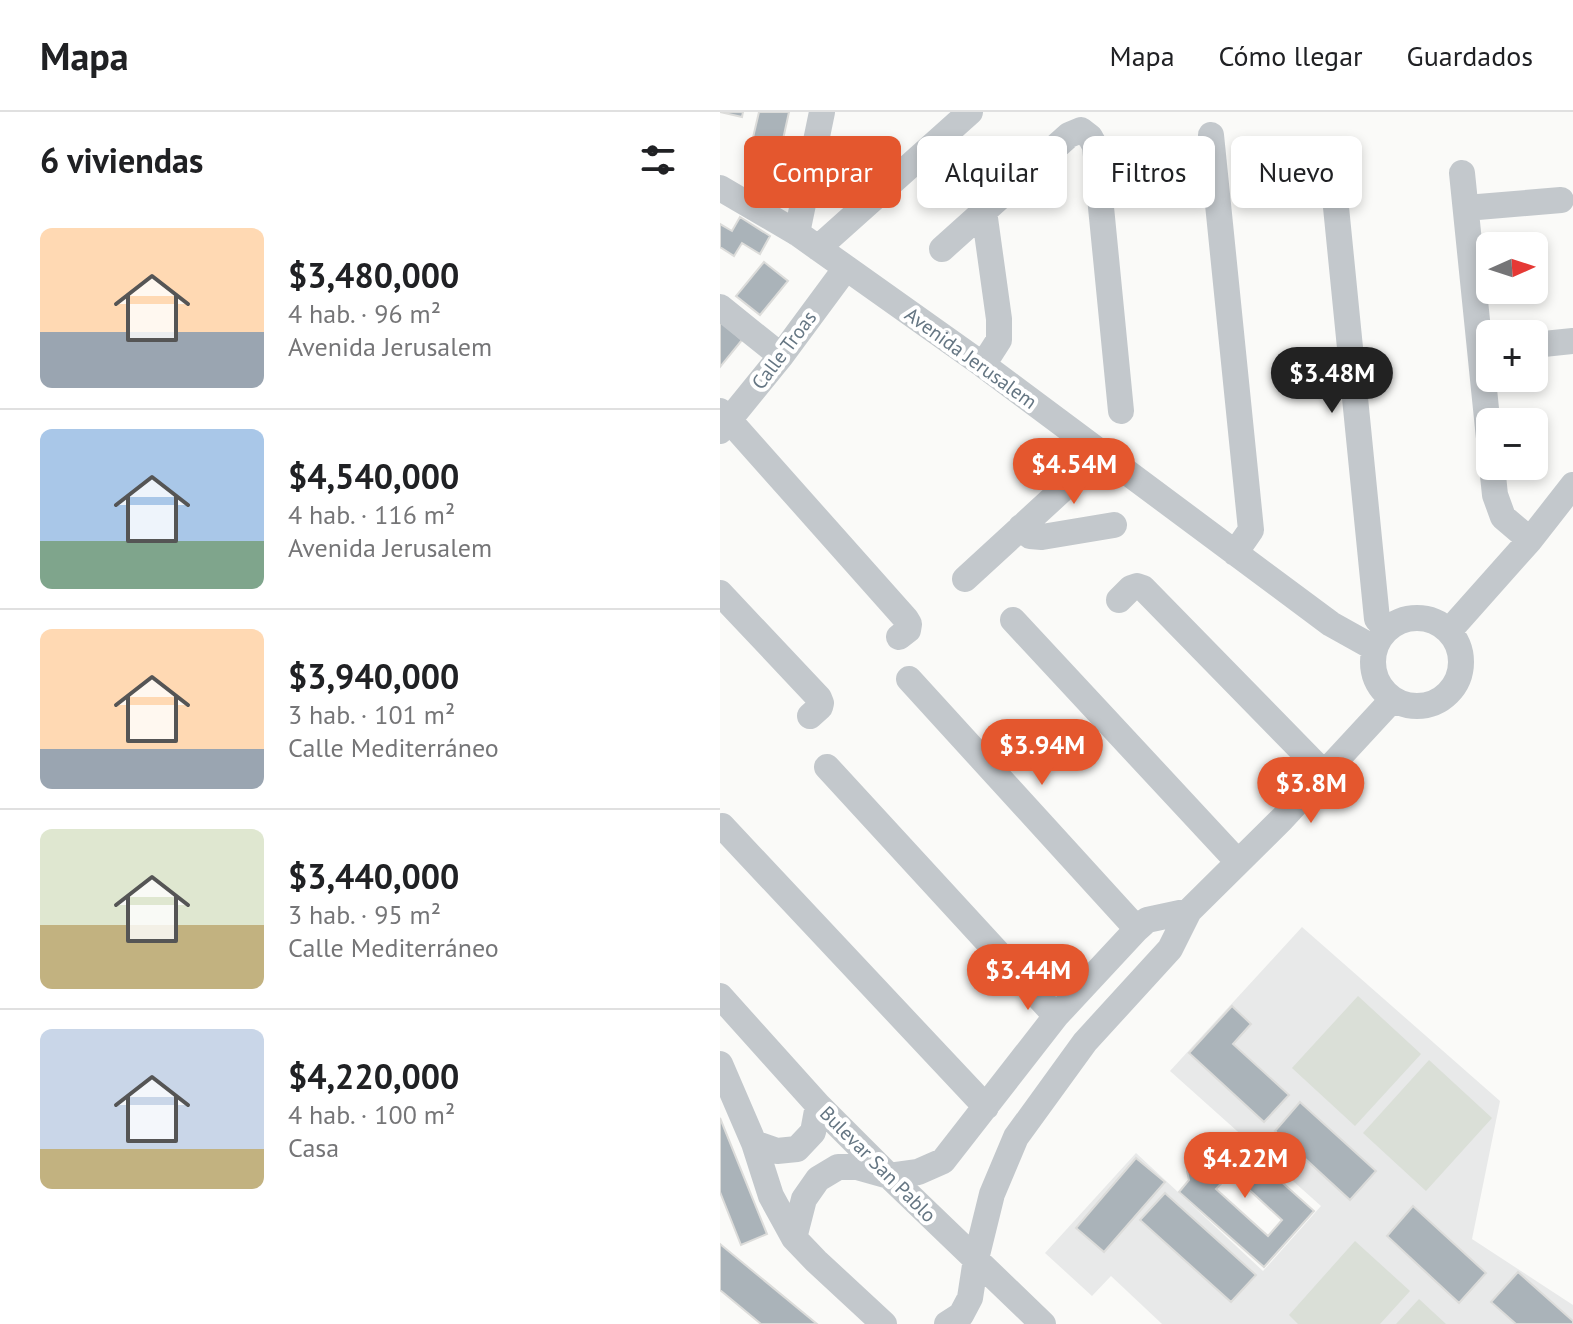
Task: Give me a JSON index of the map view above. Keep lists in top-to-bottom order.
{
  "streets": {
    "street": ["Calle Troas", "Avenida Jerusalem", "Bulevar San Pablo"]
  },
  "crossings": [
    ["Calle Troas", "Avenida Jerusalem"]
  ],
  "north": "right",
  "page": {
    "header": "Mapa",
    "nav": ["Mapa", "Cómo llegar", "Guardados"],
    "heading": "6 viviendas",
    "chip": [
      "Comprar",
      "Alquilar",
      "Filtros",
      "Nuevo"
    ],
    "list": [
      {
        "name": "$3,480,000",
        "note": "4 hab. · 96 m² · Avenida Jerusalem"
      },
      {
        "name": "$4,540,000",
        "note": "4 hab. · 116 m² · Avenida Jerusalem"
      },
      {
        "name": "$3,940,000",
        "note": "3 hab. · 101 m² · Calle Mediterráneo"
      },
      {
        "name": "$3,440,000",
        "note": "3 hab. · 95 m² · Calle Mediterráneo"
      },
      {
        "name": "$4,220,000",
        "note": "4 hab. · 100 m² · Casa"
      }
    ],
    "map_buttons": ["+", "−"],
    "price": [
      "$3.48M",
      "$4.54M",
      "$3.94M",
      "$3.8M",
      "$3.44M",
      "$4.22M"
    ]
  }
}
